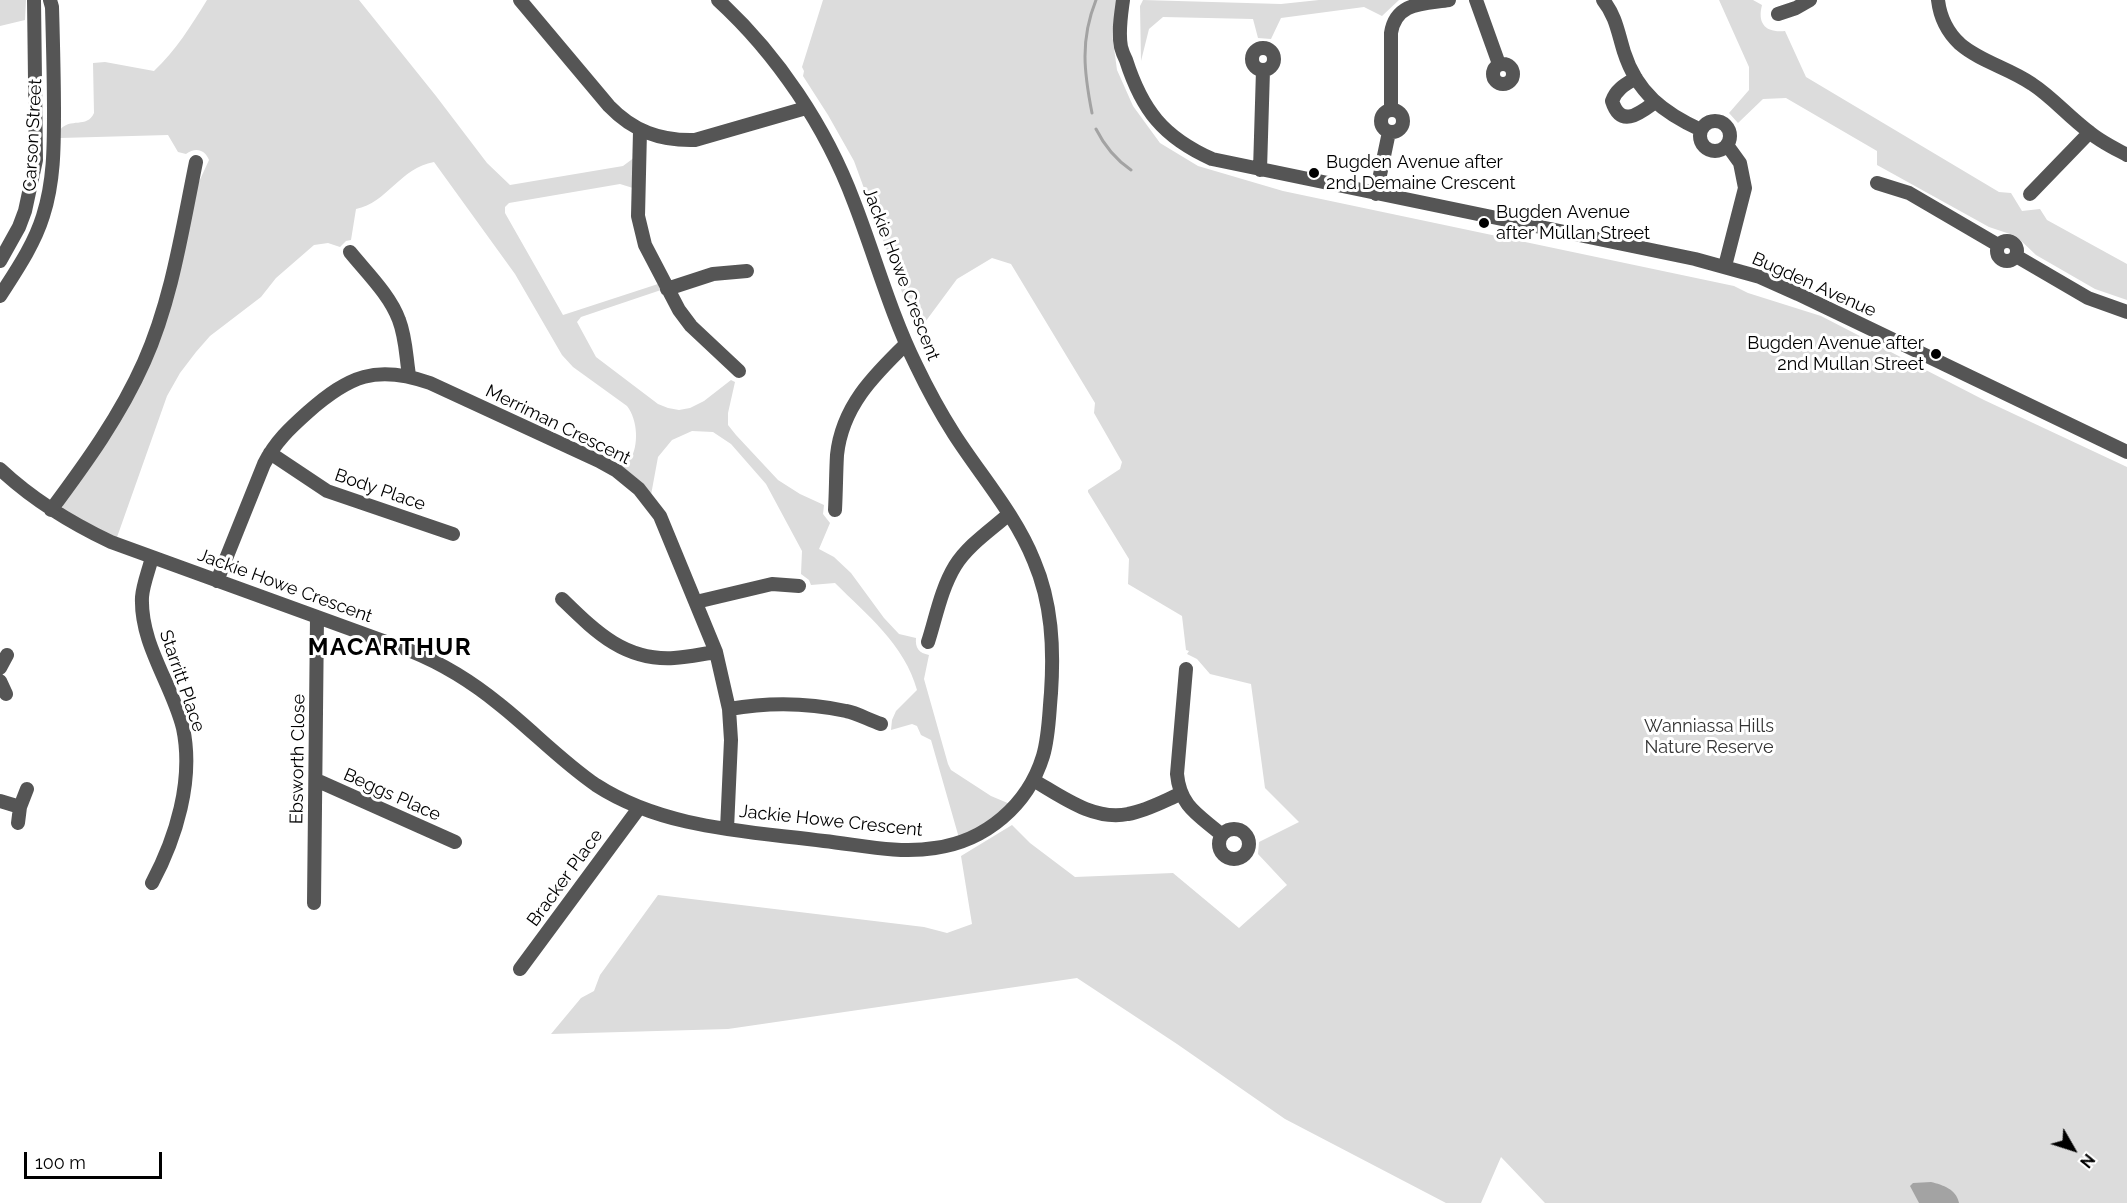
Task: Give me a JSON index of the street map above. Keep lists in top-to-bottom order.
{
  "streets": {
    "street": [
      "Carson Street",
      "Jackie Howe Crescent",
      "Bugden Avenue",
      "Merriman Crescent",
      "Body Place",
      "Starritt Place",
      "Ebsworth Close",
      "Beggs Place",
      "Bracker Place"
    ]
  },
  "crossings": [
    ["Jackie Howe Crescent", "Merriman Crescent"],
    ["Jackie Howe Crescent", "Starritt Place"],
    ["Jackie Howe Crescent", "Ebsworth Close"],
    ["Jackie Howe Crescent", "Bracker Place"],
    ["Merriman Crescent", "Body Place"],
    ["Ebsworth Close", "Beggs Place"]
  ],
  "districts": ["MACARTHUR"],
  "parks": ["Wanniassa Hills Nature Reserve"],
  "places": ["Bugden Avenue after 2nd Demaine Crescent", "Bugden Avenue after Mullan Street", "Bugden Avenue after 2nd Mullan Street"],
  "scale_bar": "100 m",
  "north": "bottom right"
}
